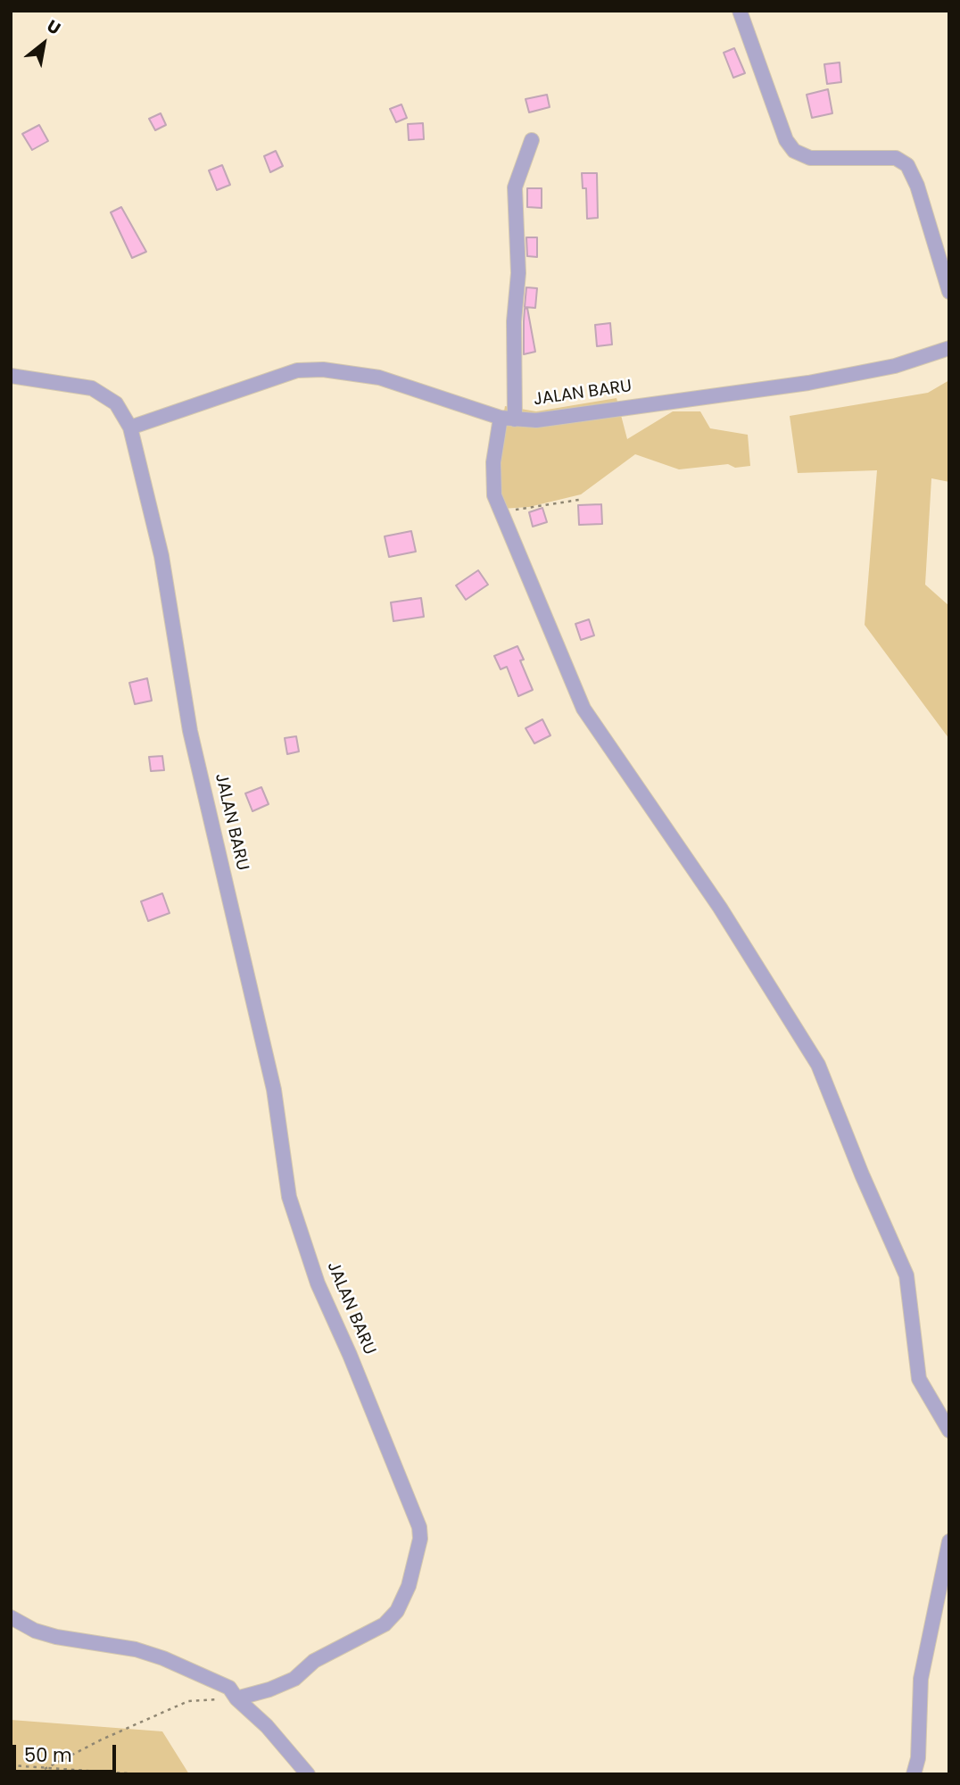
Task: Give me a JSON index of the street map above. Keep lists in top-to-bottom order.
{
  "streets": {
    "street": ["JALAN BARU"]
  },
  "scale_bar": "50 m",
  "north": "top right"
}
